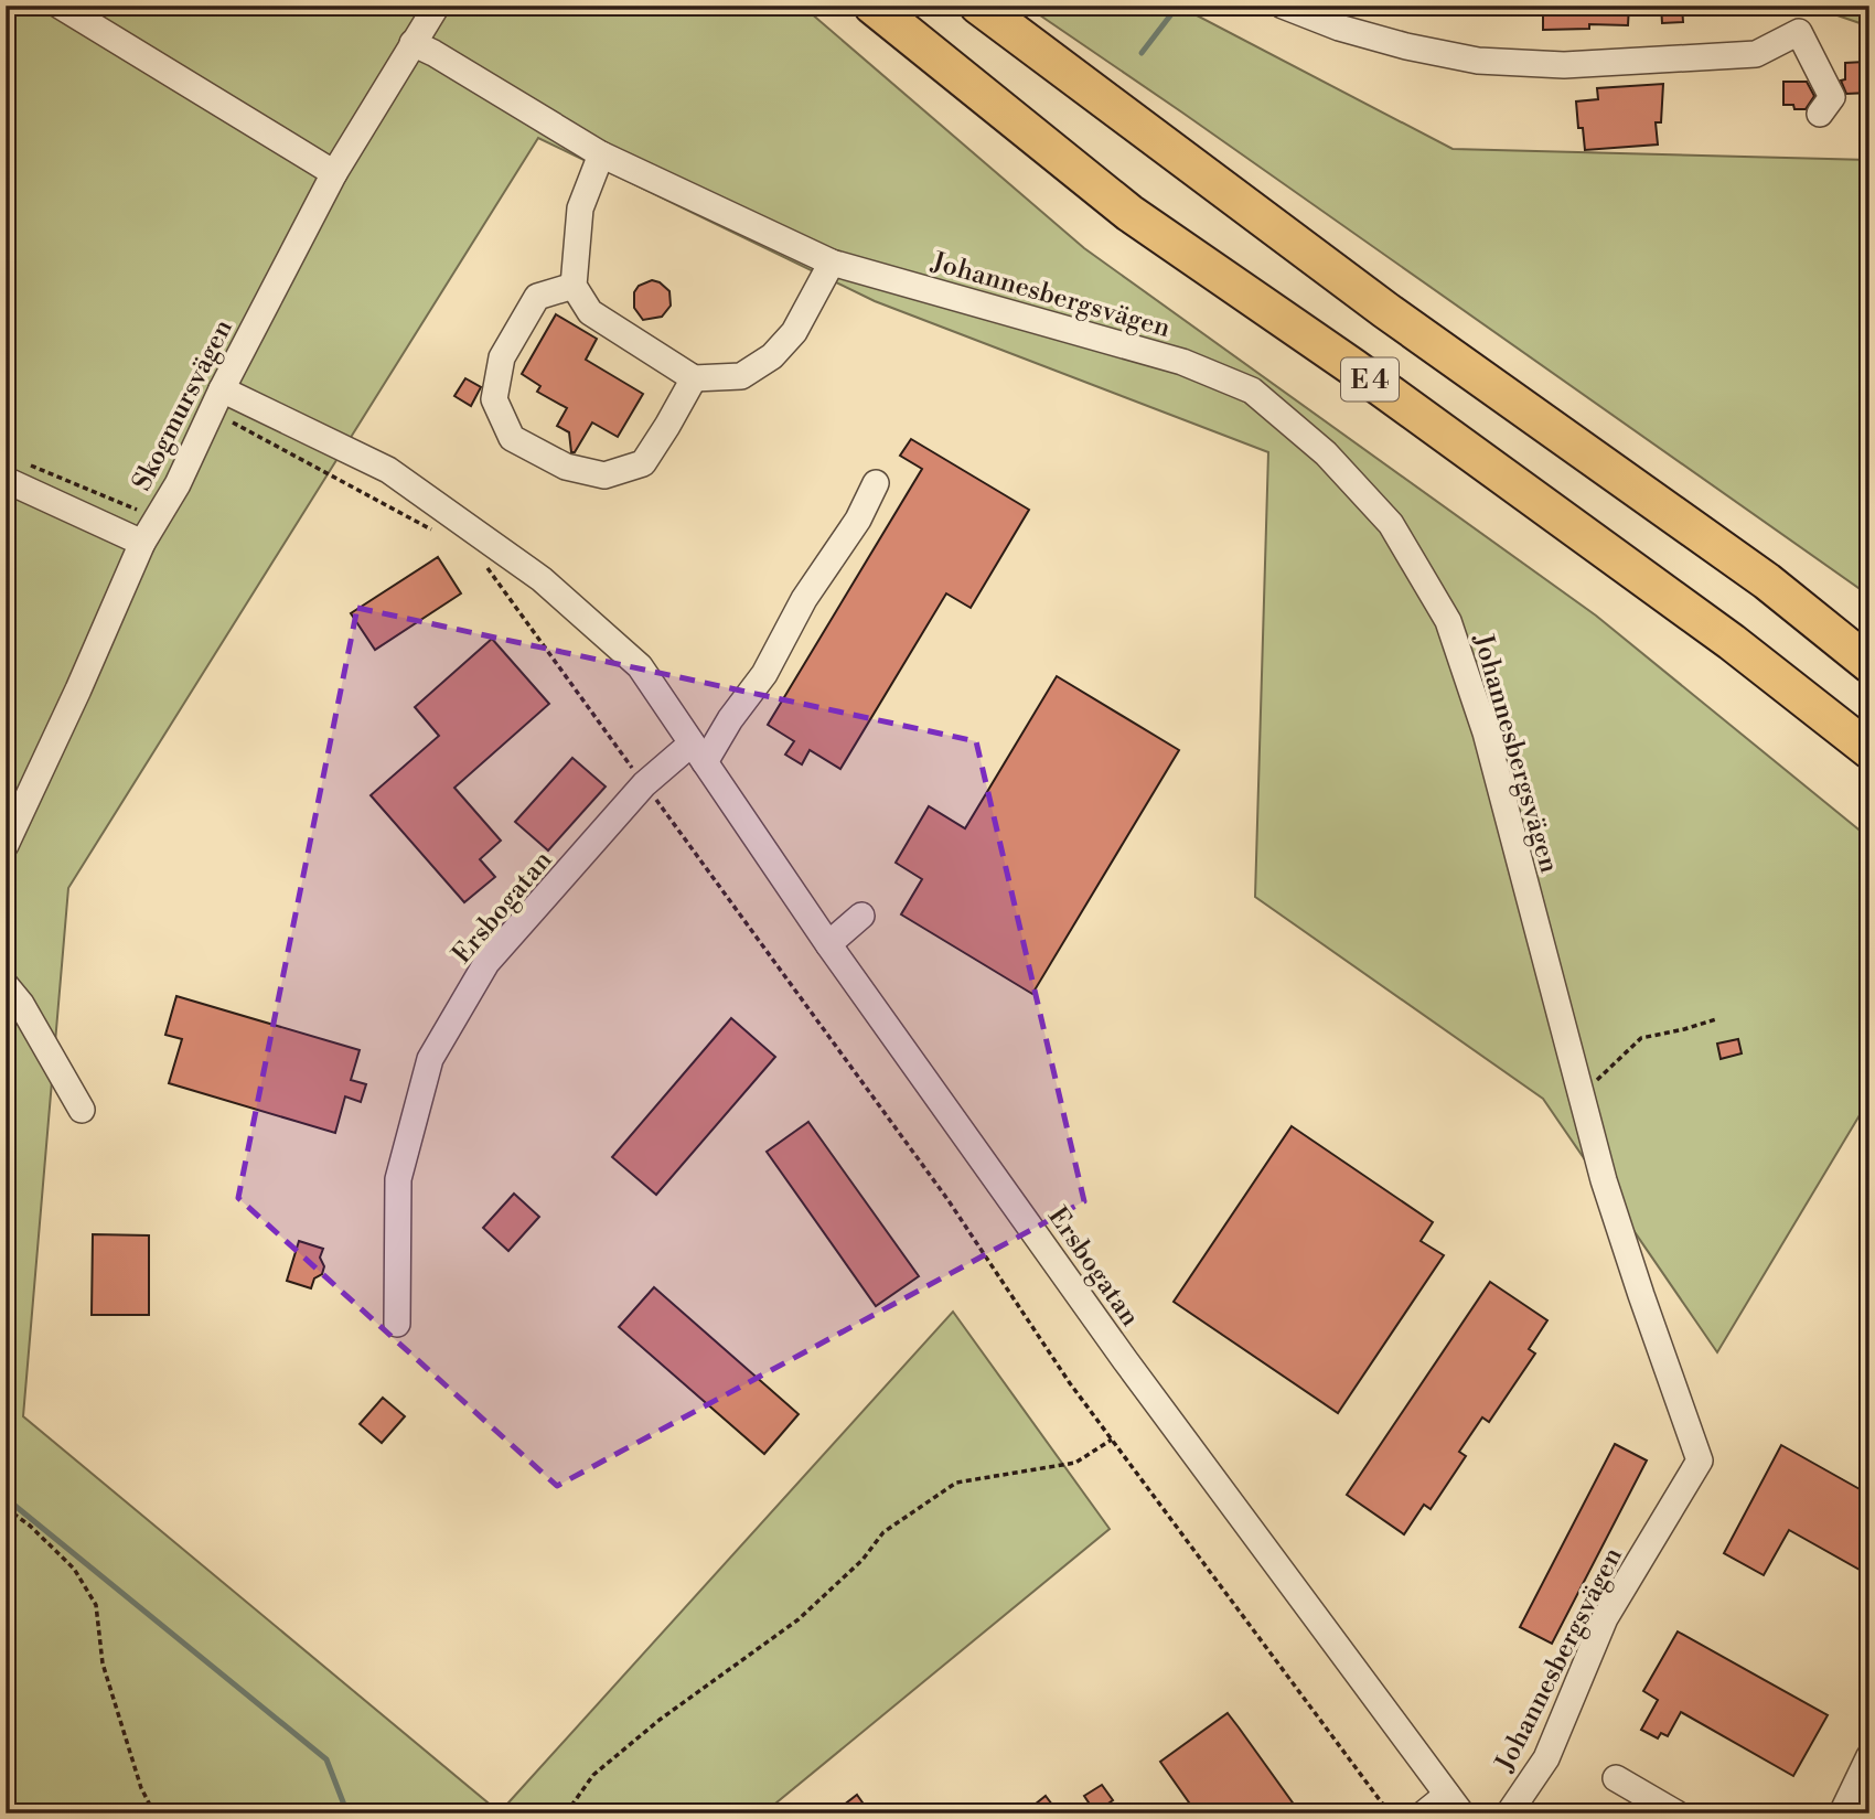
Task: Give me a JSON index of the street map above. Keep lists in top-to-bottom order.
{
  "streets": {
    "highway": ["E 4"],
    "street": ["Johannesbergsvägen", "Skogmursvägen", "Ersbogatan"]
  },
  "crossings": [
    ["Johannesbergsvägen", "Skogmursvägen"],
    ["Skogmursvägen", "Ersbogatan"]
  ]
}
